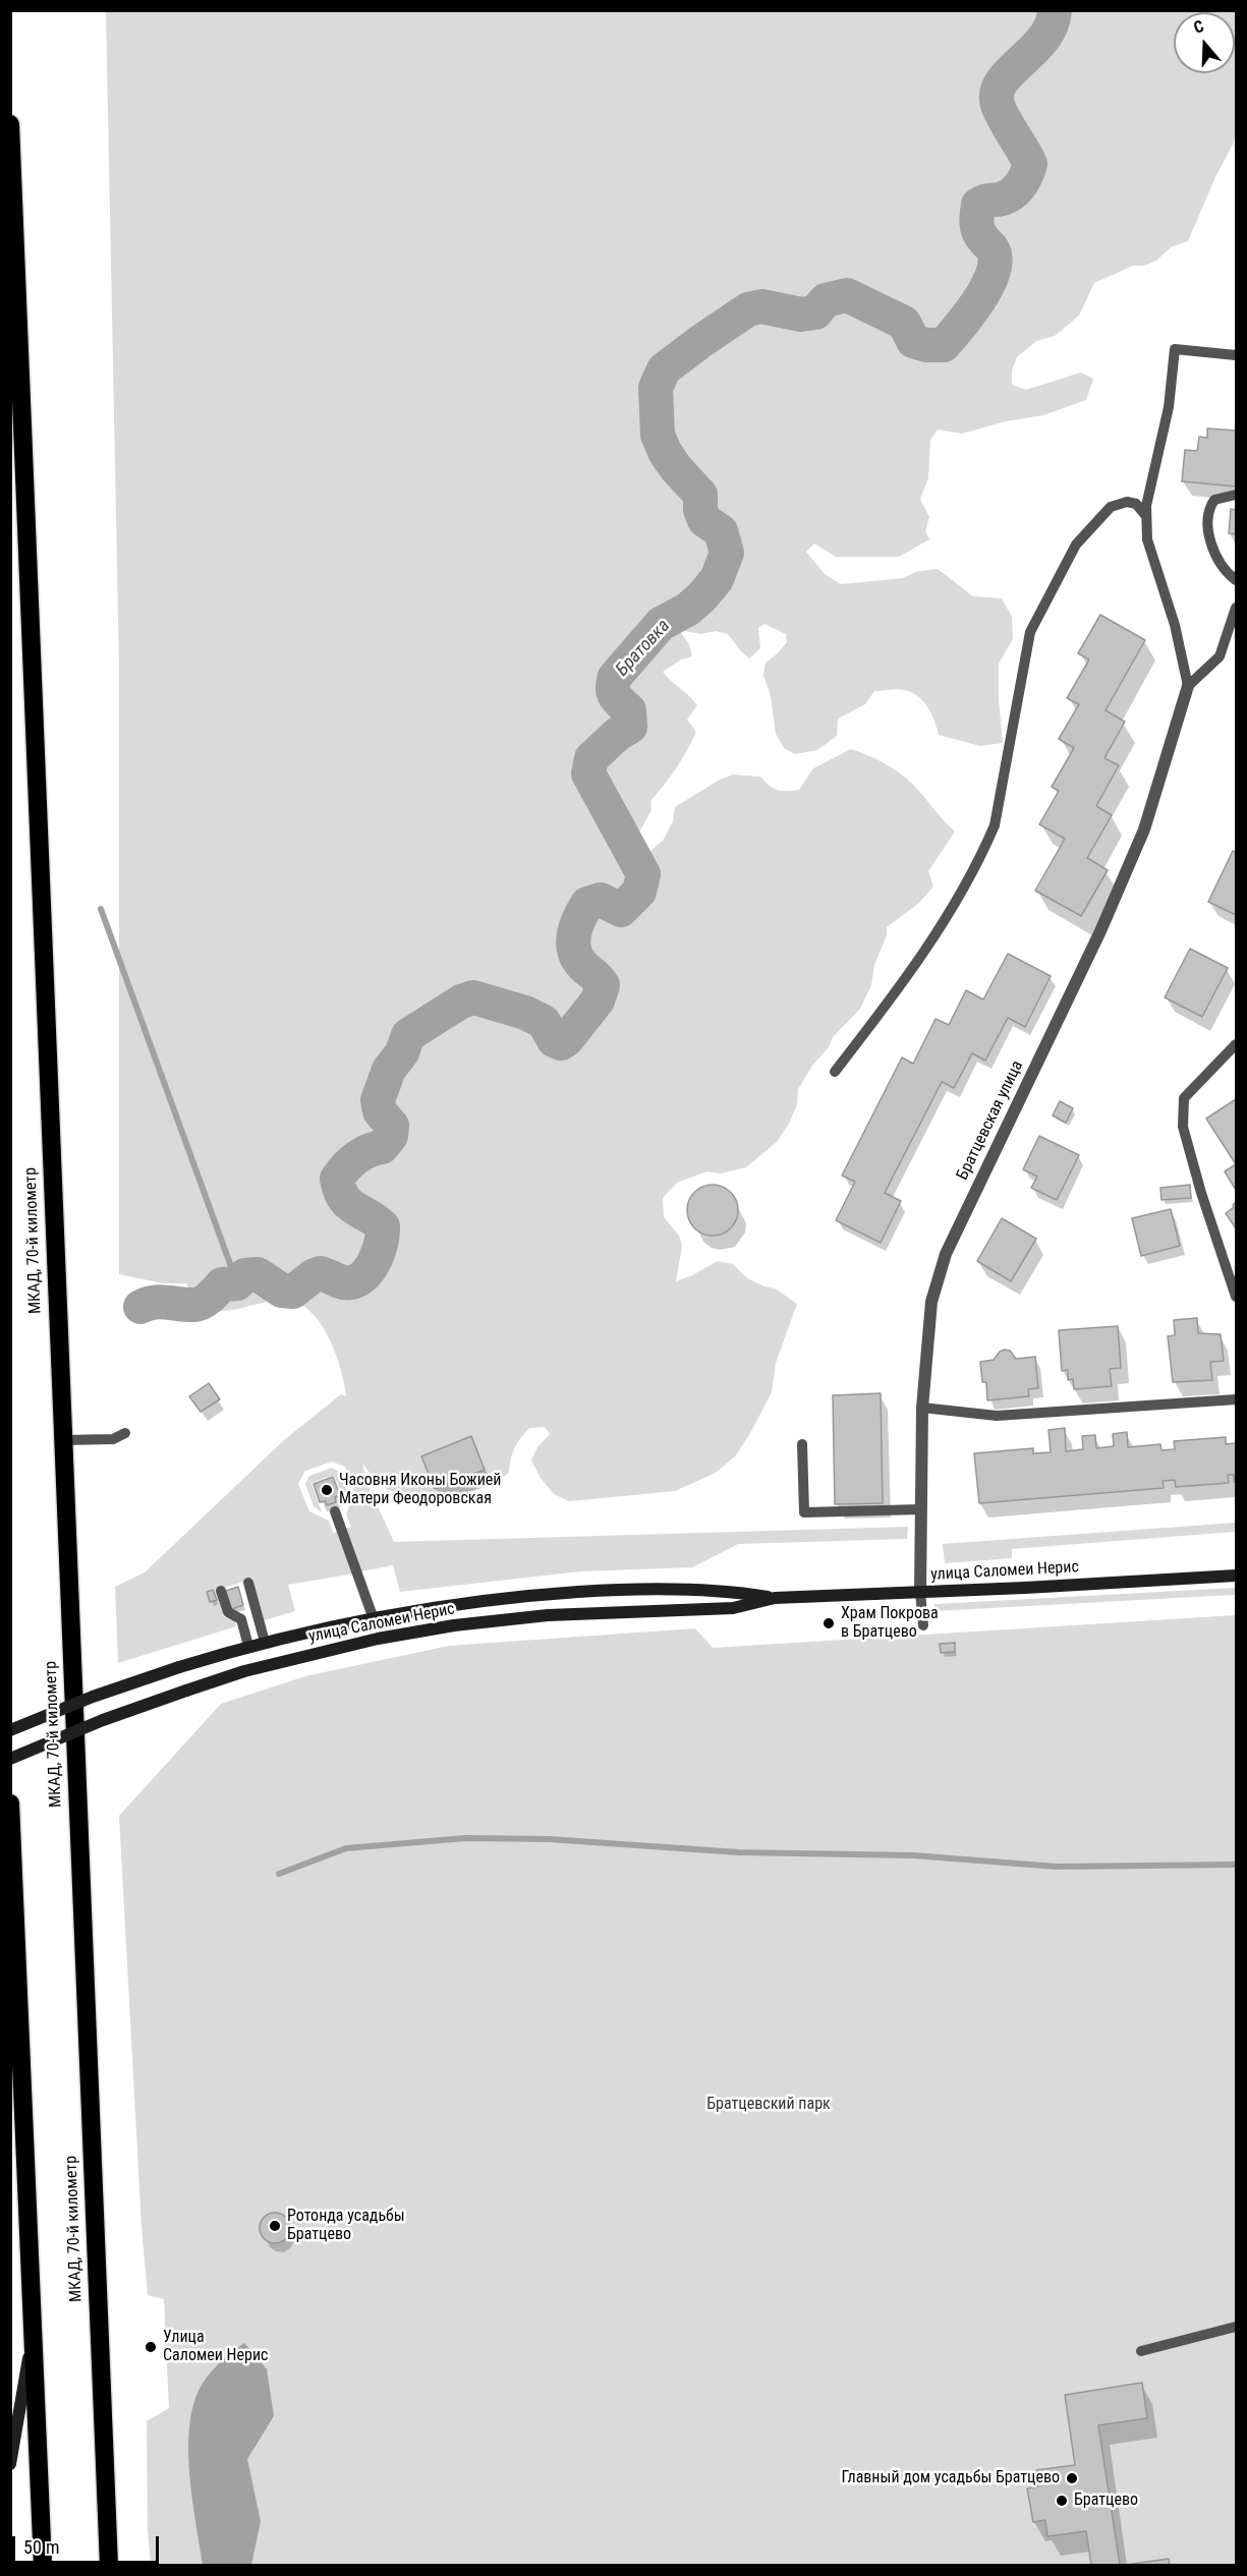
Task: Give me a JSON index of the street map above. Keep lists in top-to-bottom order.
{
  "streets": {
    "highway": ["МКАД, 70-й километр"],
    "main road": ["улица Саломеи Нерис"],
    "street": ["Братцевская улица"]
  },
  "crossings": [
    ["Братцевская улица", "улица Саломеи Нерис"]
  ],
  "water": ["Братовка"],
  "parks": ["Братцевский парк"],
  "places": [
    "Часовня Иконы Божией Матери Феодоровская",
    "Храм Покрова в Братцево",
    "Ротонда усадьбы Братцево",
    "Улица Саломеи Нерис",
    "Главный дом усадьбы Братцево",
    "Братцево"
  ],
  "scale_bar": "50 m",
  "north": "top"
}
